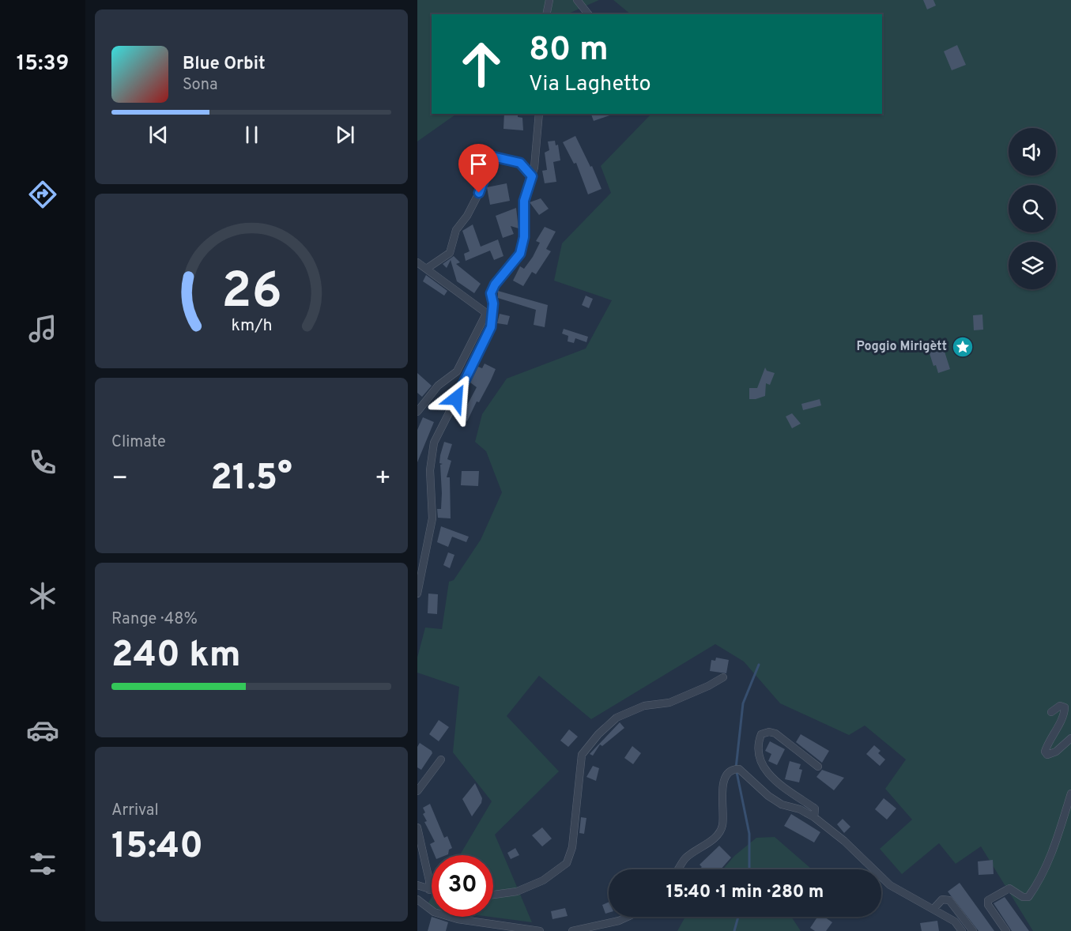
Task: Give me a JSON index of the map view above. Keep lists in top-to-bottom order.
{
  "places": {
    "place": ["Poggio Mirigètt"]
  },
  "page": {
    "tabs": "15:39",
    "turn": ["80 m", "Via Laghetto"],
    "song": ["Blue Orbit", "Sona"],
    "tile": [
      "Climate",
      ["Range · 48%", "240 km"],
      ["Arrival", "15:40"]
    ],
    "heat": ["−", "21.5°", "+"],
    "limit": "30",
    "trip": "15:40 · 1 min · 280 m",
    "gauge": ["26", "km/h"]
  }
}
